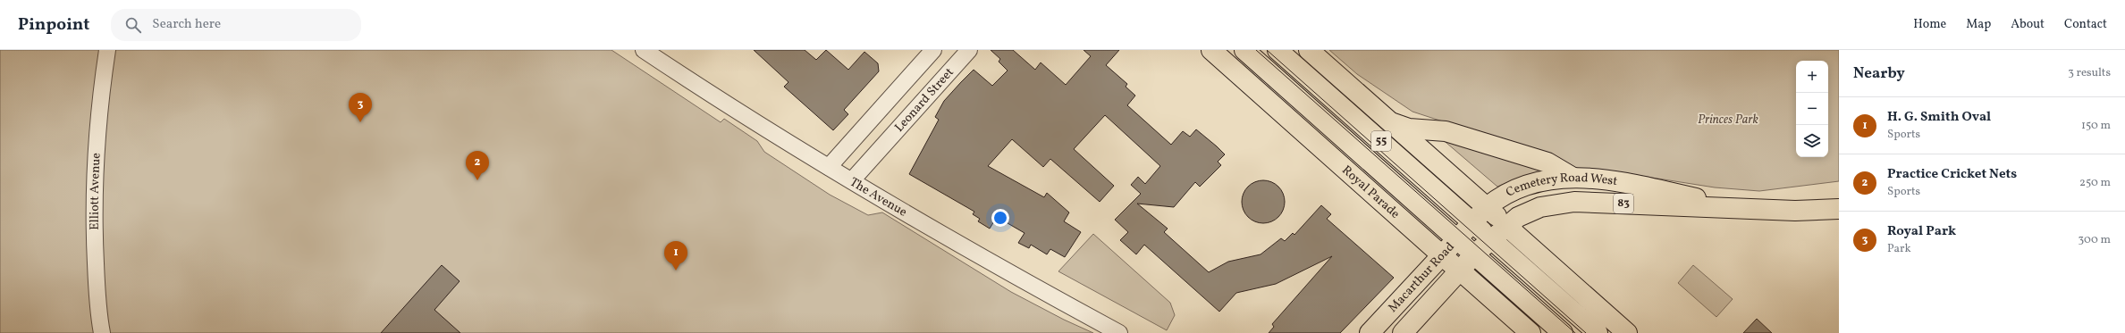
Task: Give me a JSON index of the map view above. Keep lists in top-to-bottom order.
{
  "streets": {
    "main road": [
      "55",
      "Cemetery Road West",
      "Royal Parade",
      "83",
      "Macarthur Road"
    ],
    "street": ["Leonard Street", "Elliott Avenue", "The Avenue"]
  },
  "crossings": [
    ["Leonard Street", "The Avenue"],
    ["55", "Cemetery Road West"],
    ["55", "Macarthur Road"],
    ["Cemetery Road West", "Macarthur Road"],
    ["Royal Parade", "Macarthur Road"]
  ],
  "parks": ["Princes Park"],
  "page": {
    "header": "Pinpoint",
    "search": "Search here",
    "nav": [
      "Home",
      "Map",
      "About",
      "Contact"
    ],
    "heading": ["Nearby", "3 results"],
    "map_buttons": ["+", "−"],
    "pins": ["3", "2", "1"],
    "list": [
      {
        "mark": "1",
        "name": "H. G. Smith Oval",
        "note": "Sports",
        "value": "150 m"
      },
      {
        "mark": "2",
        "name": "Practice Cricket Nets",
        "note": "Sports",
        "value": "250 m"
      },
      {
        "mark": "3",
        "name": "Royal Park",
        "note": "Park",
        "value": "300 m"
      }
    ]
  }
}
